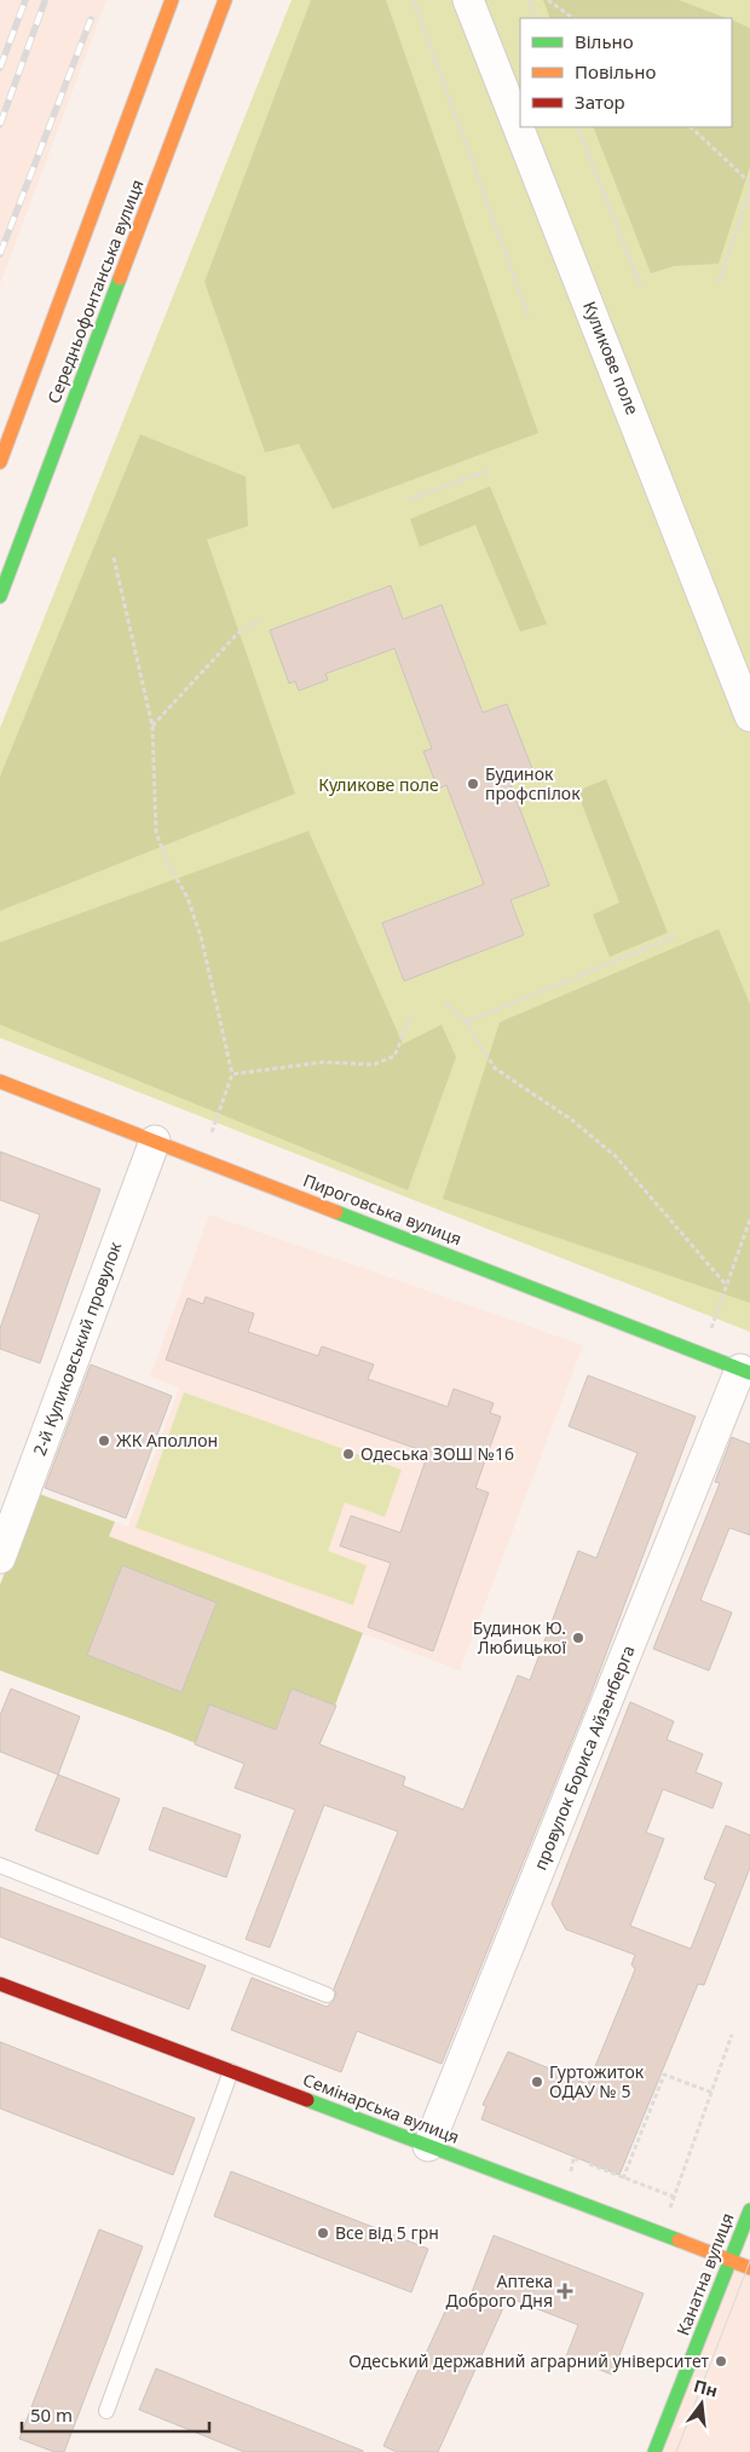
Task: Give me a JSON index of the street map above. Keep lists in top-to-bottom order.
{
  "streets": {
    "main road": [
      "Середньофонтанська вулиця",
      "Пироговська вулиця",
      "Семінарська вулиця",
      "Канатна вулиця"
    ],
    "street": ["Куликове поле", "2-й Куликовський провулок", "провулок Бориса Айзенберга"]
  },
  "crossings": [
    ["Пироговська вулиця", "2-й Куликовський провулок"],
    ["Пироговська вулиця", "провулок Бориса Айзенберга"],
    ["провулок Бориса Айзенберга", "Семінарська вулиця"],
    ["Семінарська вулиця", "Канатна вулиця"]
  ],
  "parks": ["Куликове поле"],
  "places": {
    "other": [
      "Будинок профспілок",
      "ЖК Аполлон",
      "Одеська ЗОШ №16",
      "Будинок Ю. Любицької",
      "Гуртожиток ОДАУ № 5",
      "Все від 5 грн",
      "Одеський державний аграрний університет"
    ],
    "health": ["Аптека Доброго Дня"]
  },
  "legend": ["Вільно", "Повільно", "Затор"],
  "scale_bar": "50 m",
  "north": "top"
}
